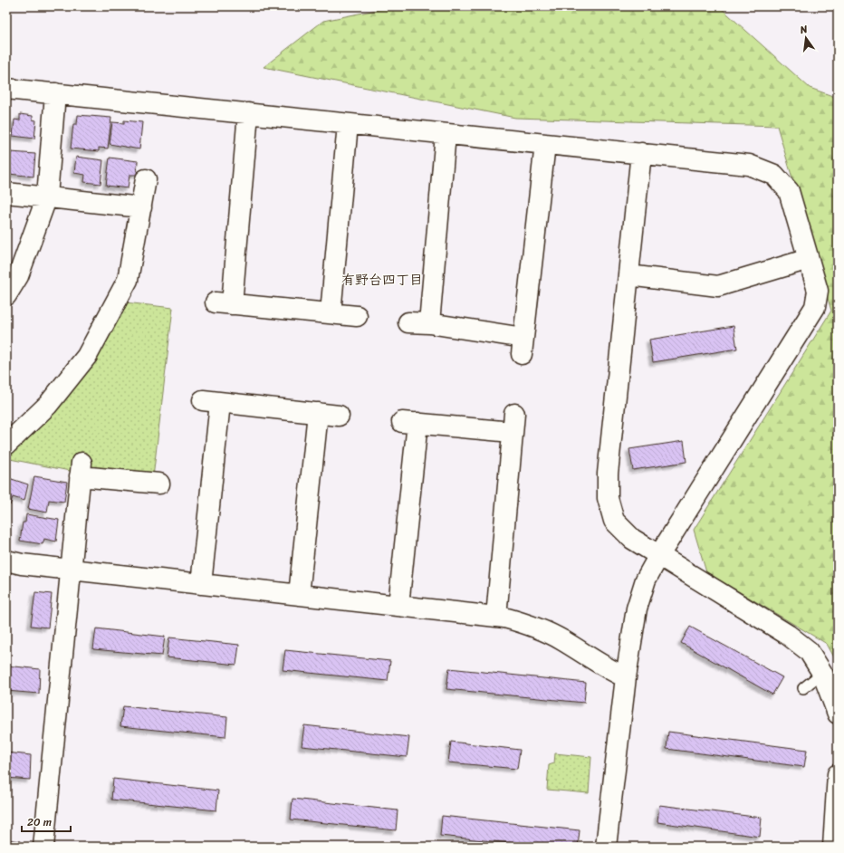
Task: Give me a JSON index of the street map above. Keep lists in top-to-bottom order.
{
  "districts": ["有野台四丁目"],
  "scale_bar": "20 m",
  "north": "top"
}
